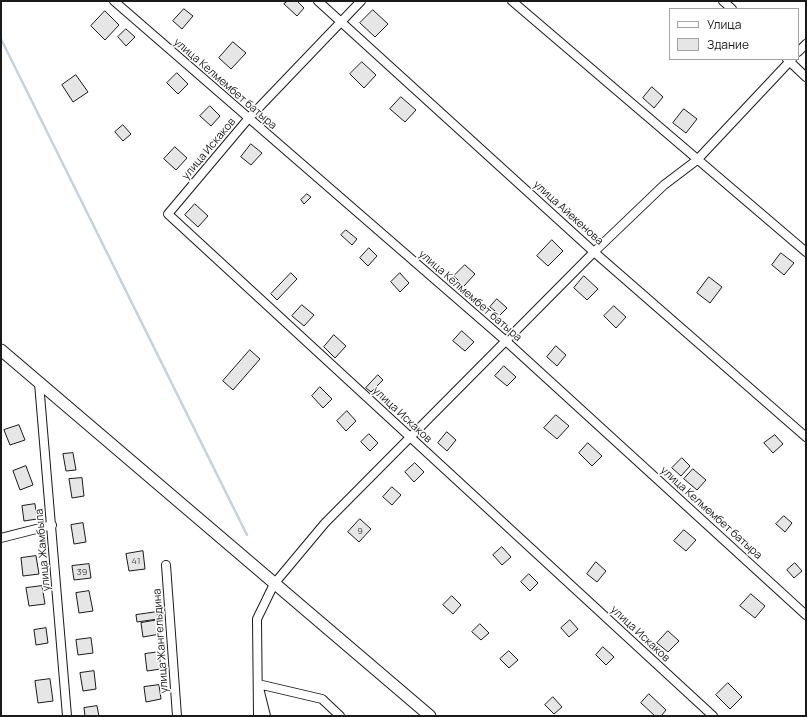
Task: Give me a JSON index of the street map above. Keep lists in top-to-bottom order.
{
  "streets": {
    "street": [
      "улица Келмембет батыра",
      "улица Искаков",
      "улица Айекенова",
      "улица Жамбыла",
      "улица Жангельдина"
    ]
  },
  "crossings": [
    ["улица Келмембет батыра", "улица Искаков"]
  ],
  "house_numbers": ["9", "41", "39"],
  "legend": ["Улица", "Здание"]
}
